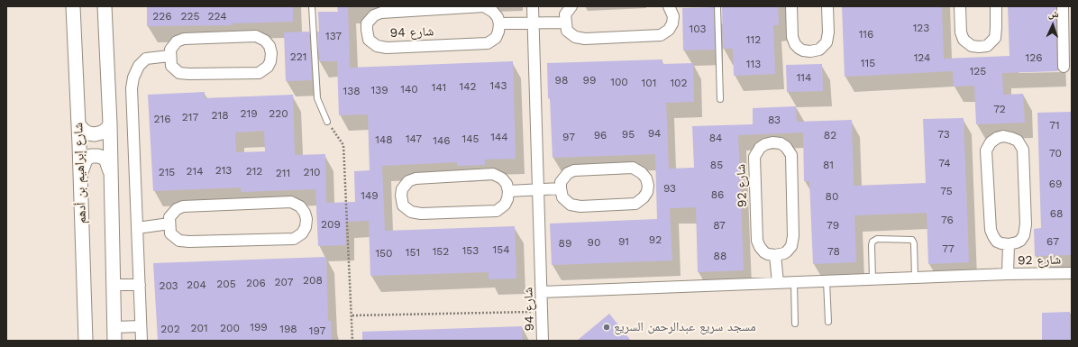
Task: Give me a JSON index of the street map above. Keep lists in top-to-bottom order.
{
  "streets": {
    "street": ["شارع 94", "شارع إبراهيم بن أدهم", "شارع 92"]
  },
  "crossings": [
    ["شارع 94", "شارع 92"]
  ],
  "places": ["مسجد سريع عبدالرحمن السريع"],
  "house_numbers": [
    "226",
    "225",
    "224",
    "123",
    "103",
    "116",
    "137",
    "112",
    "221",
    "124",
    "126",
    "115",
    "113",
    "125",
    "114",
    "98",
    "99",
    "100",
    "101",
    "102",
    "143",
    "142",
    "141",
    "140",
    "139",
    "138",
    "72",
    "219",
    "220",
    "218",
    "217",
    "216",
    "83",
    "71",
    "94",
    "95",
    "73",
    "96",
    "82",
    "144",
    "97",
    "84",
    "147",
    "145",
    "148",
    "146",
    "70",
    "74",
    "85",
    "81",
    "213",
    "214",
    "212",
    "215",
    "210",
    "211",
    "69",
    "93",
    "75",
    "86",
    "149",
    "80",
    "68",
    "76",
    "209",
    "87",
    "79",
    "92",
    "91",
    "67",
    "90",
    "89",
    "77",
    "154",
    "153",
    "152",
    "78",
    "151",
    "150",
    "88",
    "208",
    "207",
    "206",
    "205",
    "204",
    "203",
    "199",
    "201",
    "200",
    "202",
    "198",
    "197"
  ],
  "north": "top"
}
